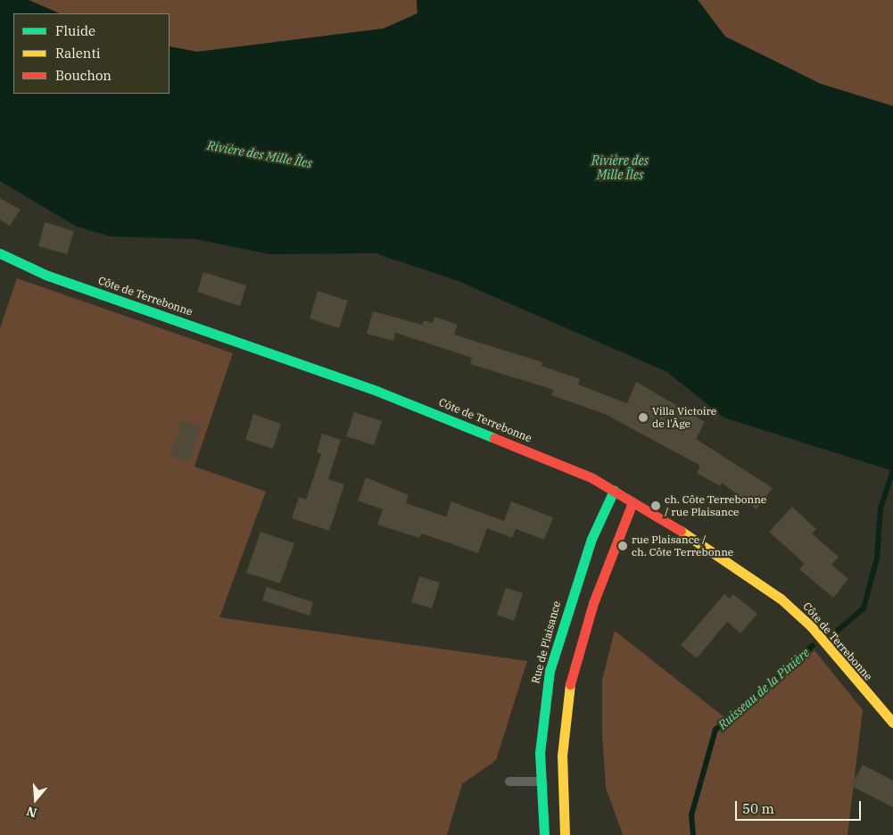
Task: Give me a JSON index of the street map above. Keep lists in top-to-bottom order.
{
  "streets": {
    "main road": ["Côte de Terrebonne", "Rue de Plaisance"]
  },
  "crossings": [
    ["Côte de Terrebonne", "Rue de Plaisance"]
  ],
  "water": ["Rivière des Mille Îles", "Ruisseau de la Pinière"],
  "places": ["Villa Victoire de l'Âge", "ch. Côte Terrebonne / rue Plaisance", "rue Plaisance / ch. Côte Terrebonne"],
  "legend": ["Fluide", "Ralenti", "Bouchon"],
  "scale_bar": "50 m",
  "north": "bottom"
}
